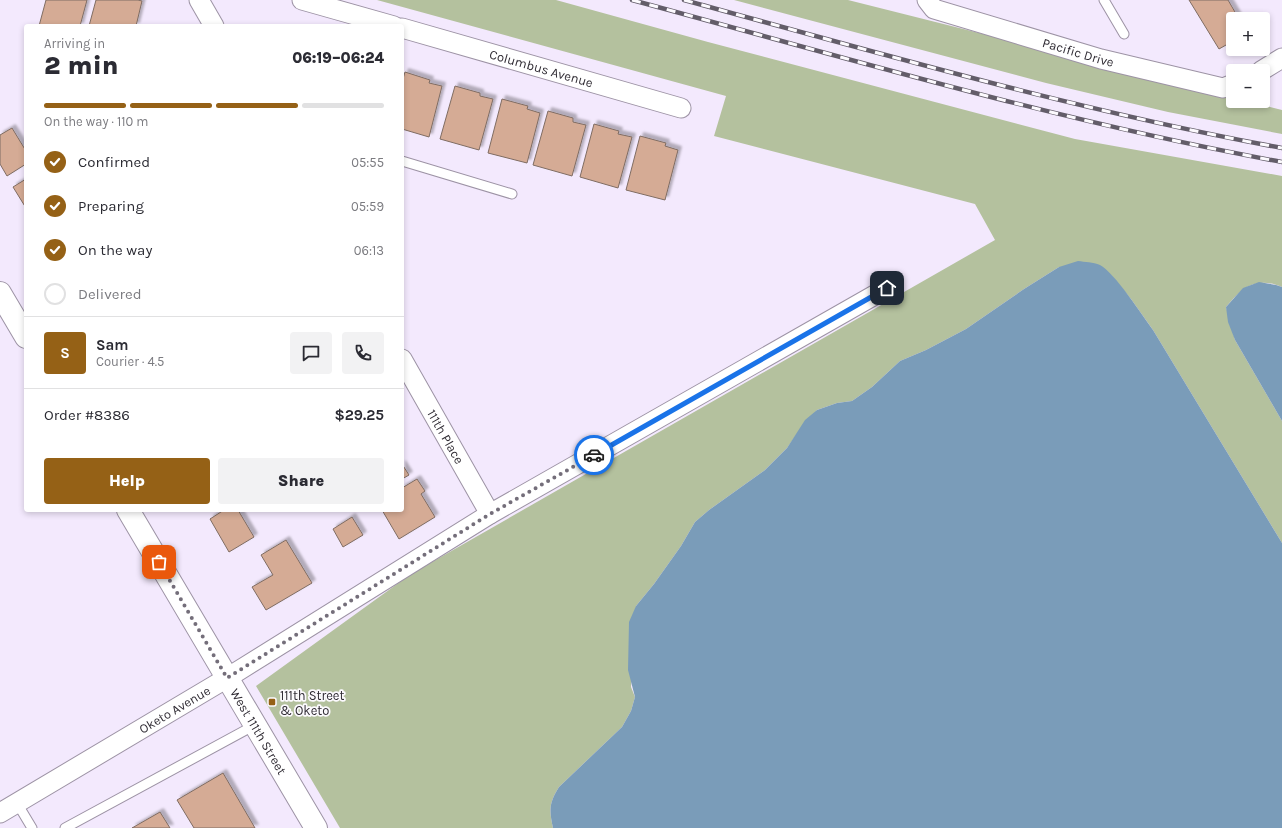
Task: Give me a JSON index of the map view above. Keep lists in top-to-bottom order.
{
  "streets": {
    "main road": ["West 111th Street"],
    "street": [
      "Pacific Drive",
      "Columbus Avenue",
      "111th Place",
      "Oketo Avenue"
    ]
  },
  "crossings": [
    ["111th Place", "Oketo Avenue"],
    ["Oketo Avenue", "West 111th Street"]
  ],
  "places": {
    "transit": ["111th Street & Oketo"]
  },
  "page": {
    "map_buttons": ["+", "−"],
    "heading": ["2 min", "Arriving in", "06:19–06:24"],
    "panel": [
      "Sam",
      "Courier · 4.5",
      "Order #8386",
      "$29.25"
    ],
    "bar": "On the way · 110 m",
    "list": [
      ["Confirmed", "05:55"],
      ["Preparing", "05:59"],
      ["On the way", "06:13"],
      "Delivered"
    ],
    "round": "S",
    "buttons": ["Help", "Share"]
  }
}
